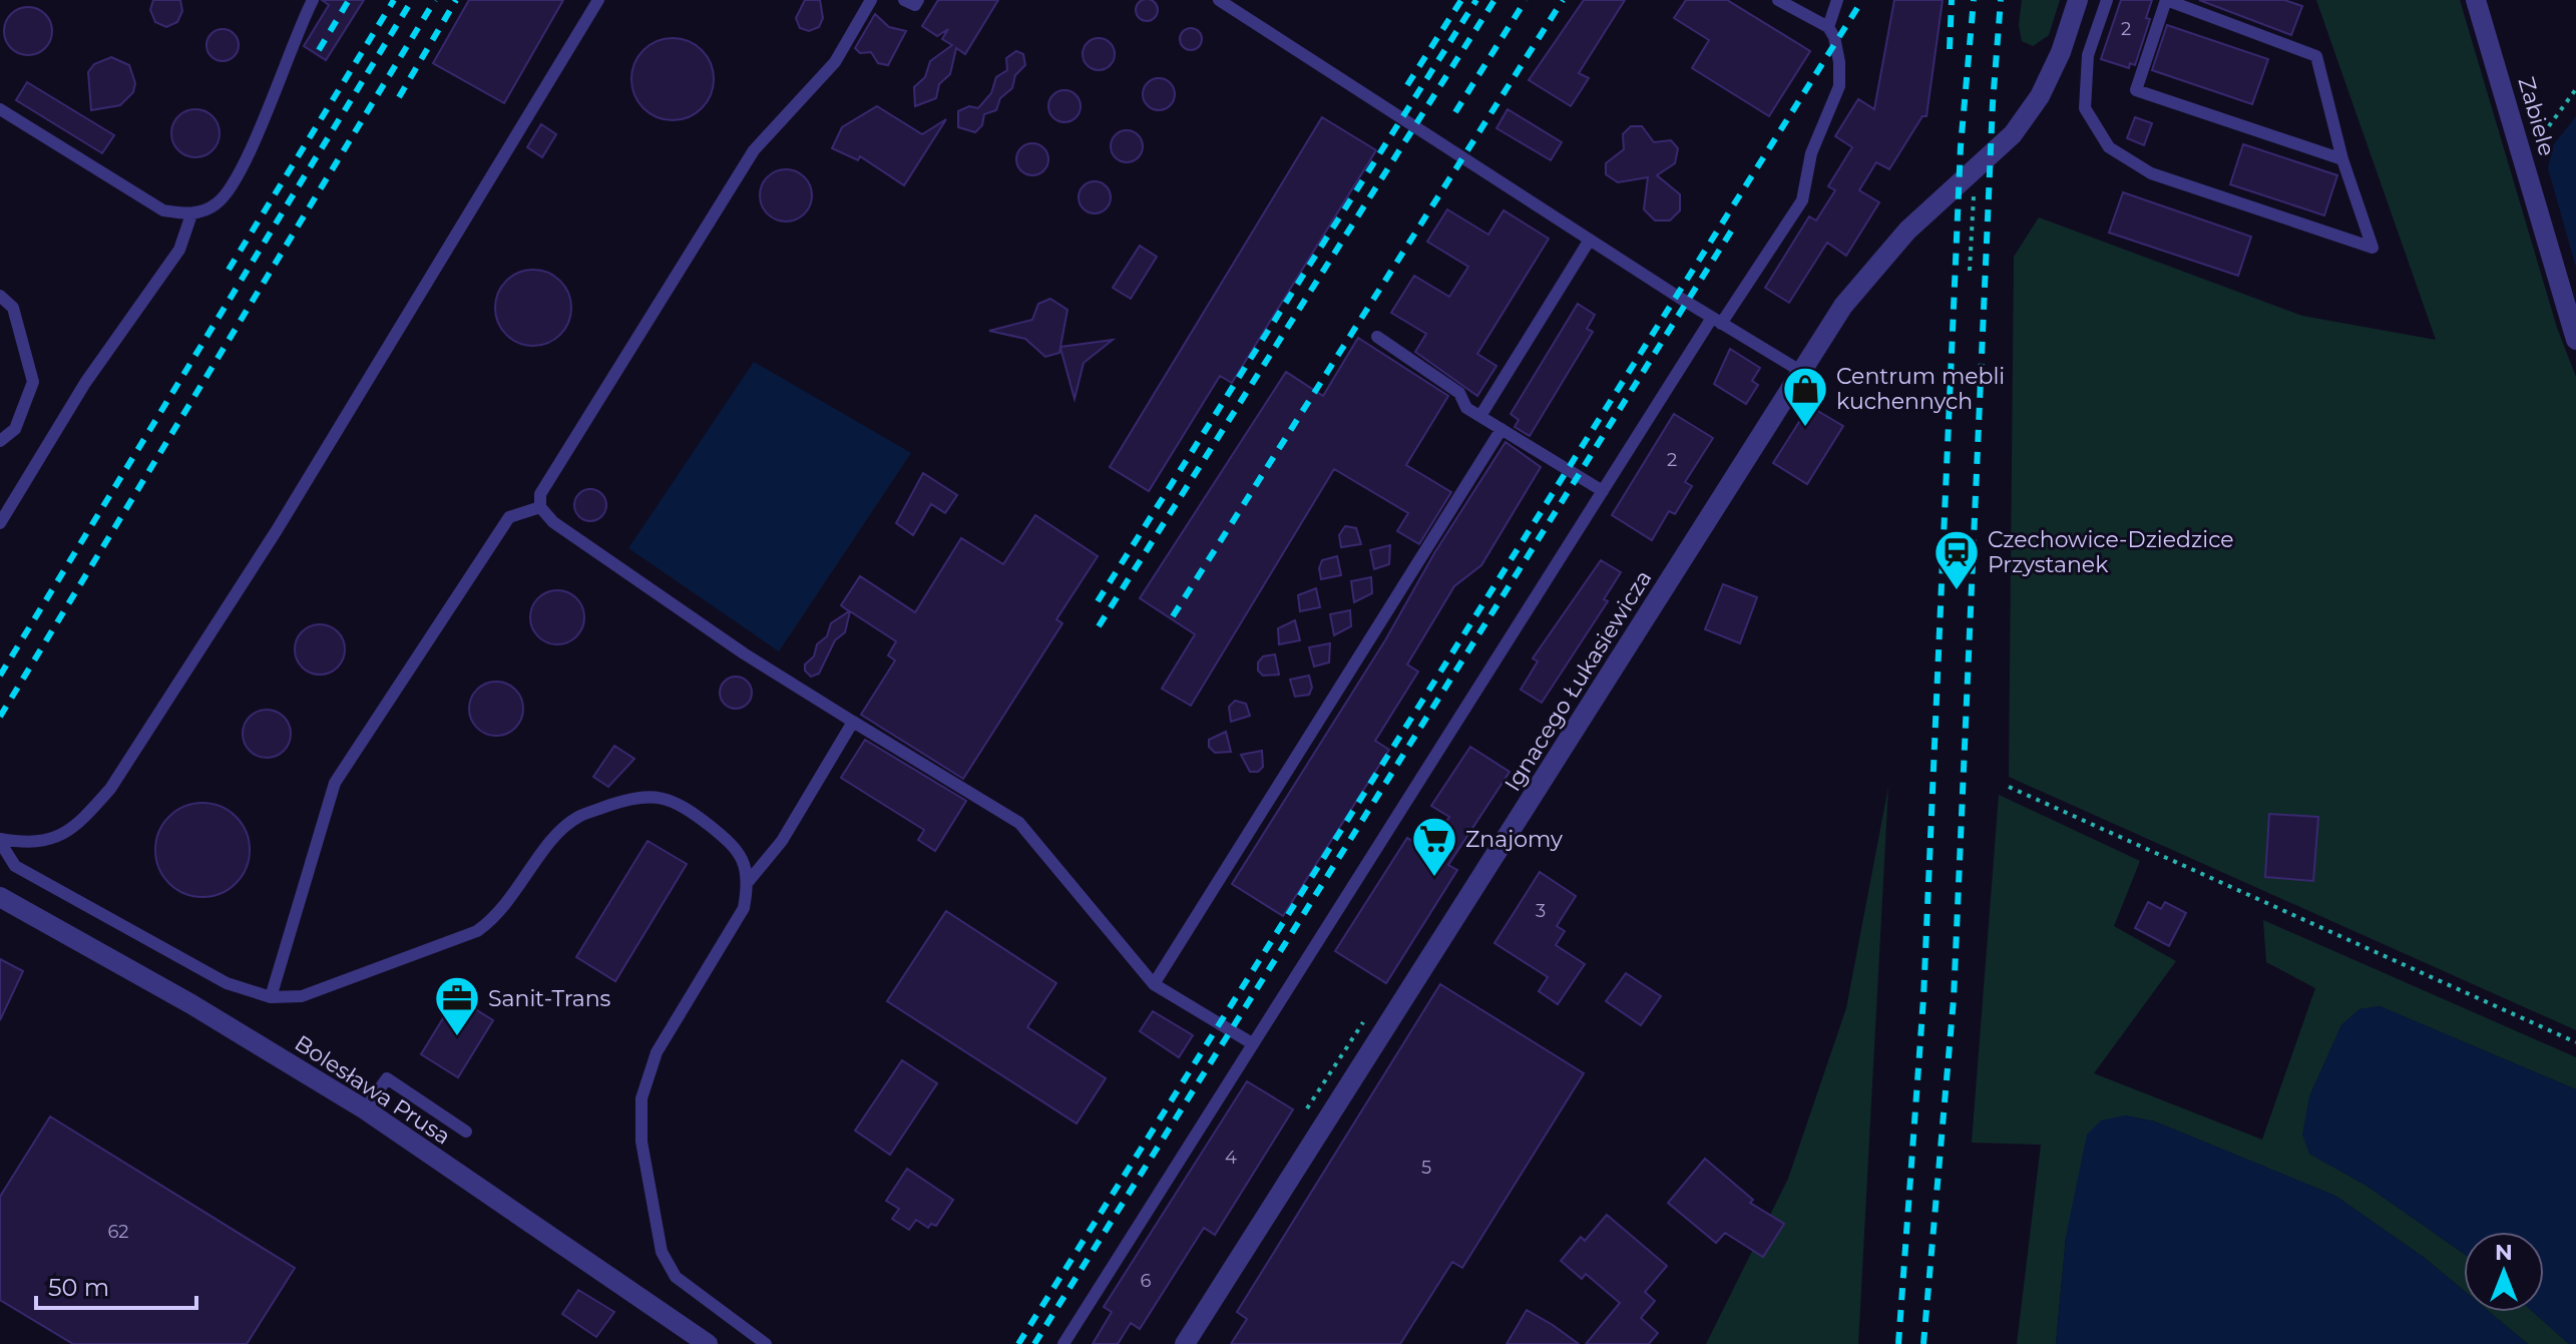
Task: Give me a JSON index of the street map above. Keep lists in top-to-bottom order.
{
  "streets": {
    "street": ["Zabiele", "Ignacego Łukasiewicza", "Bolesława Prusa"]
  },
  "places": {
    "shop": ["Centrum mebli kuchennych"],
    "station": ["Czechowice-Dziedzice Przystanek"],
    "supermarket": ["Znajomy"],
    "office": ["Sanit-Trans"]
  },
  "house_numbers": [
    "2",
    "2",
    "3",
    "4",
    "5",
    "62",
    "6"
  ],
  "scale_bar": "50 m",
  "north": "top"
}
